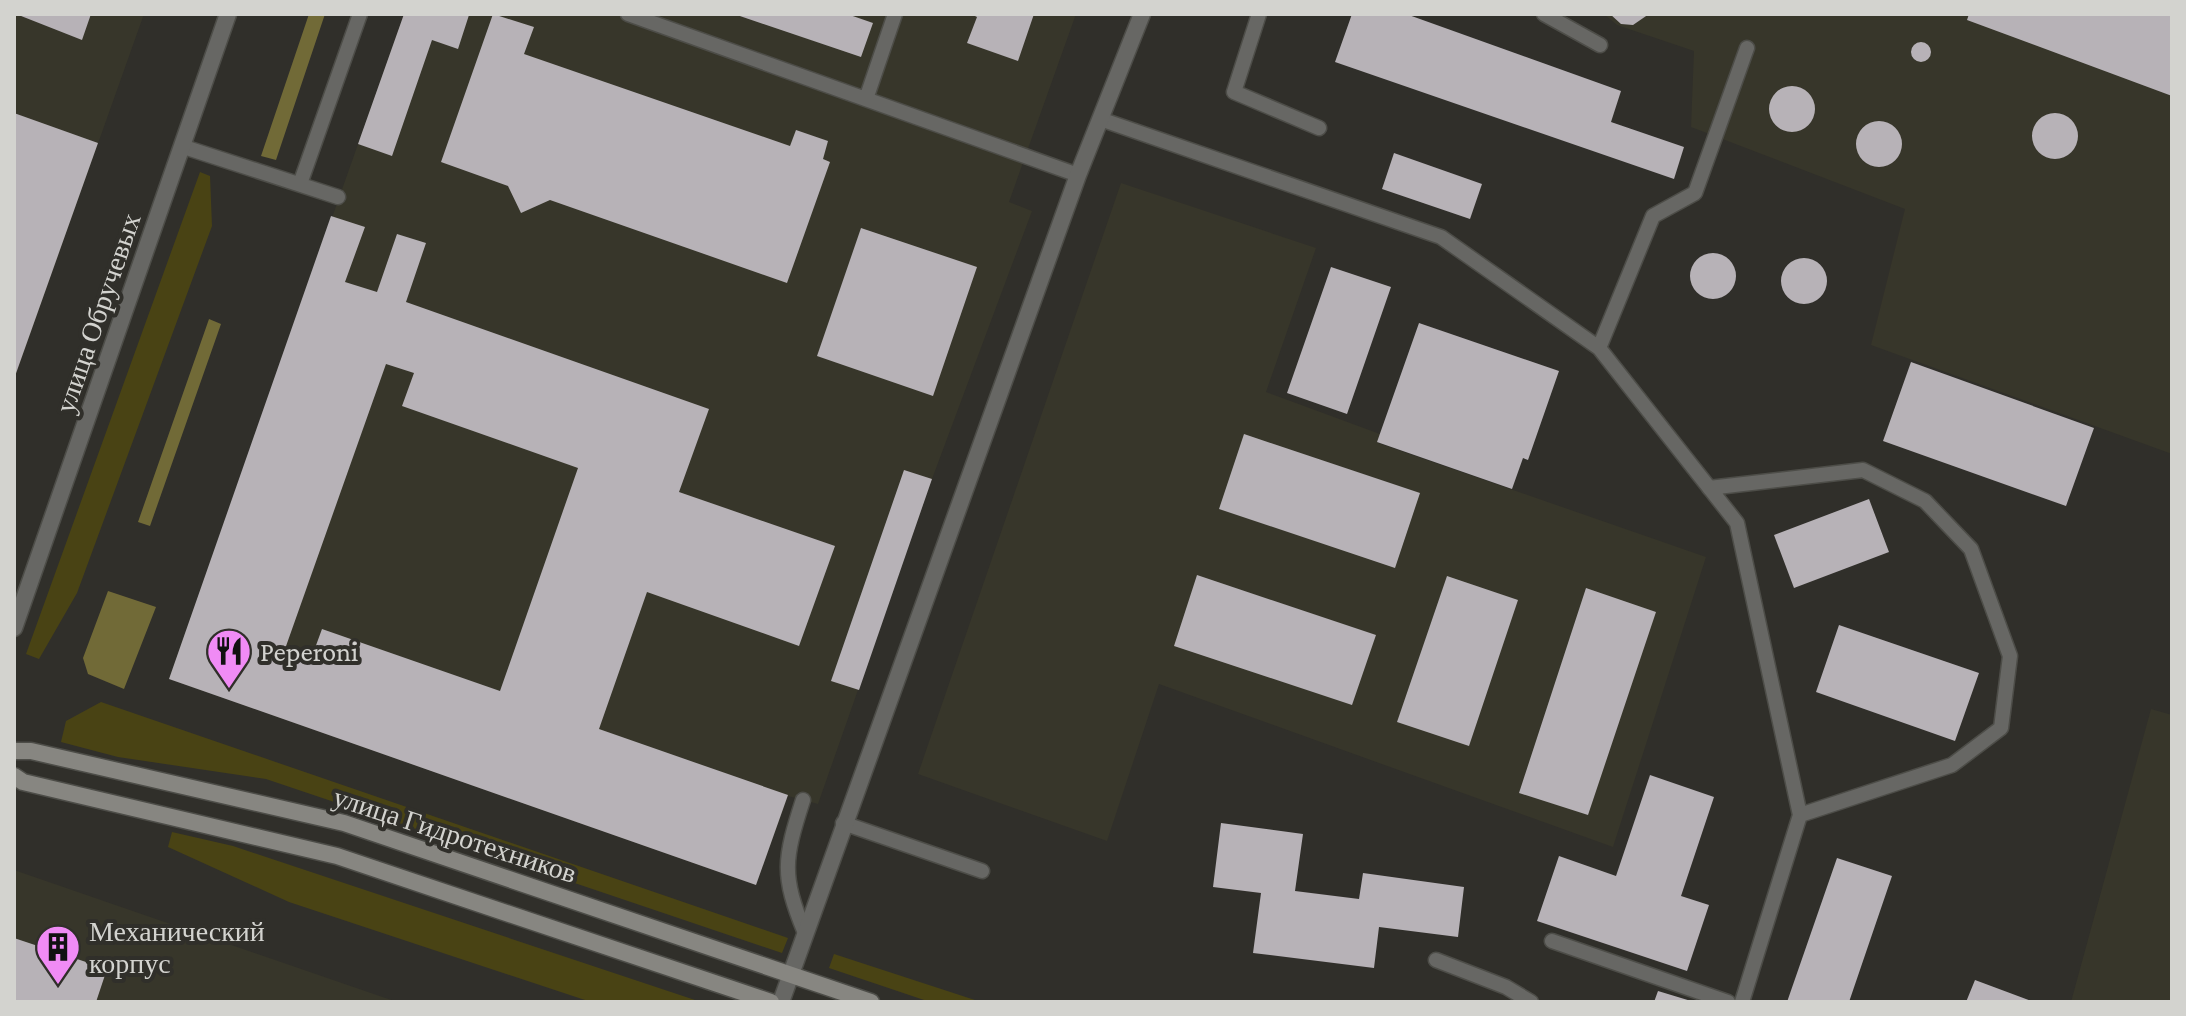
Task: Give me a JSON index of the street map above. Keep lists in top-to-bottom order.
{
  "streets": {
    "street": ["улица Обручевых", "улица Гидротехников"]
  },
  "places": {
    "restaurant": ["Peperoni"],
    "building": ["Механический корпус"]
  }
}
